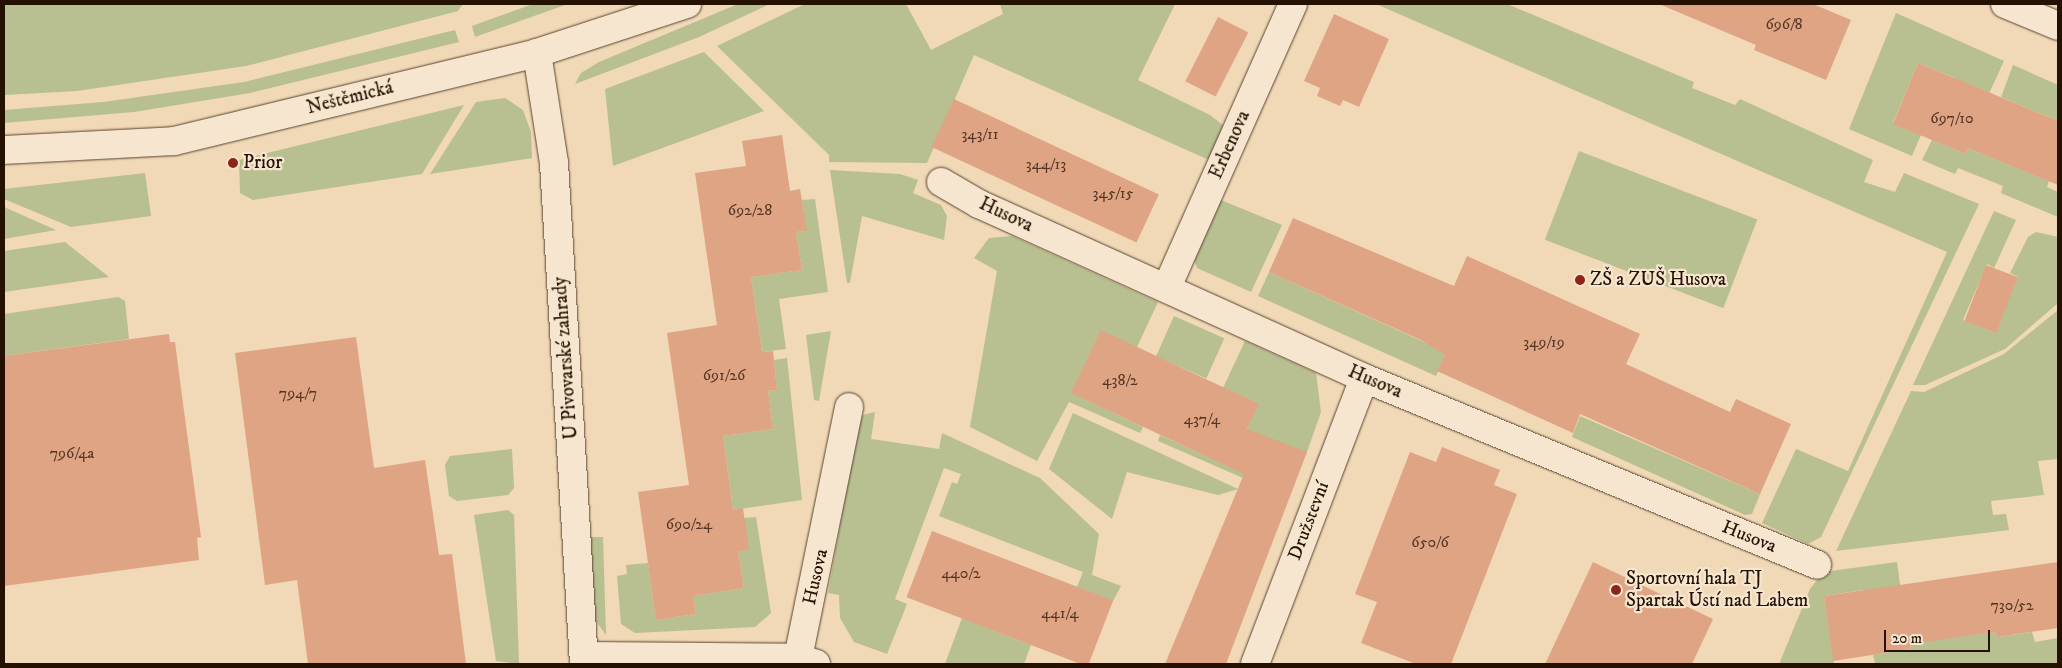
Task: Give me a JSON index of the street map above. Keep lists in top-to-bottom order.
{
  "streets": {
    "street": [
      "Neštěmická",
      "Erbenova",
      "Husova",
      "U Pivovarské zahrady",
      "Družstevní"
    ]
  },
  "crossings": [
    ["Neštěmická", "U Pivovarské zahrady"],
    ["Erbenova", "Husova"],
    ["Husova", "Družstevní"]
  ],
  "places": ["Prior", "ZŠ a ZUŠ Husova", "Sportovní hala TJ Spartak Ústí nad Labem"],
  "house_numbers": [
    "696/8",
    "697/10",
    "343/11",
    "344/13",
    "345/15",
    "692/28",
    "349/19",
    "691/26",
    "438/2",
    "794/7",
    "437/4",
    "796/4a",
    "690/24",
    "650/6",
    "440/2",
    "730/52",
    "441/4"
  ],
  "scale_bar": "20 m"
}
